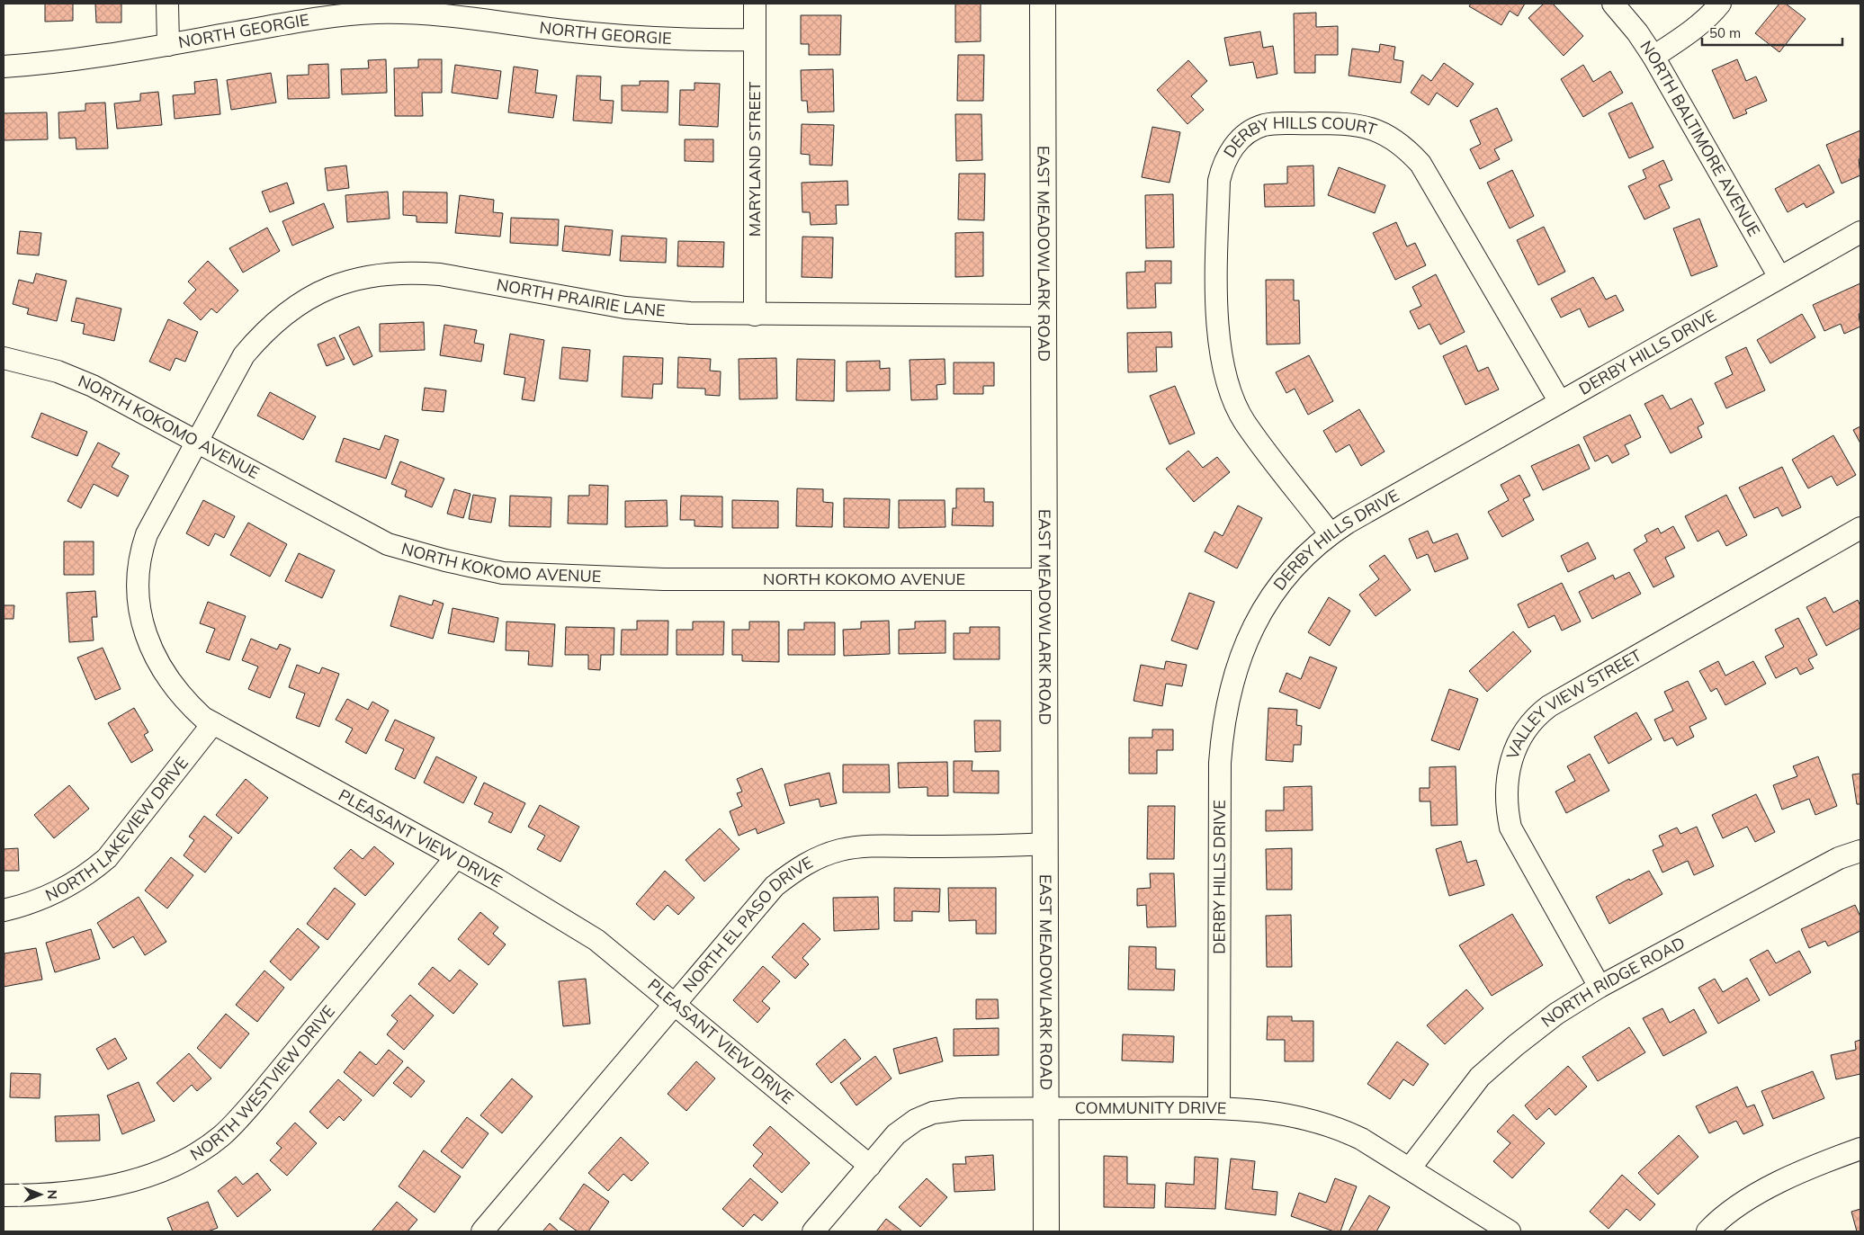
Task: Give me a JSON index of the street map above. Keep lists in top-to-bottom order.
{
  "streets": {
    "main road": ["EAST MEADOWLARK ROAD"],
    "street": [
      "NORTH GEORGIE",
      "NORTH BALTIMORE AVENUE",
      "DERBY HILLS COURT",
      "MARYLAND STREET",
      "NORTH PRAIRIE LANE",
      "DERBY HILLS DRIVE",
      "NORTH KOKOMO AVENUE",
      "VALLEY VIEW STREET",
      "NORTH LAKEVIEW DRIVE",
      "PLEASANT VIEW DRIVE",
      "NORTH EL PASO DRIVE",
      "NORTH RIDGE ROAD",
      "NORTH WESTVIEW DRIVE",
      "COMMUNITY DRIVE"
    ]
  },
  "crossings": [
    ["NORTH GEORGIE", "MARYLAND STREET"],
    ["NORTH BALTIMORE AVENUE", "DERBY HILLS DRIVE"],
    ["DERBY HILLS COURT", "DERBY HILLS DRIVE"],
    ["MARYLAND STREET", "NORTH PRAIRIE LANE"],
    ["EAST MEADOWLARK ROAD", "NORTH PRAIRIE LANE"],
    ["EAST MEADOWLARK ROAD", "NORTH KOKOMO AVENUE"],
    ["EAST MEADOWLARK ROAD", "NORTH EL PASO DRIVE"],
    ["EAST MEADOWLARK ROAD", "COMMUNITY DRIVE"],
    ["NORTH PRAIRIE LANE", "NORTH KOKOMO AVENUE"],
    ["NORTH PRAIRIE LANE", "PLEASANT VIEW DRIVE"],
    ["DERBY HILLS DRIVE", "COMMUNITY DRIVE"],
    ["NORTH KOKOMO AVENUE", "PLEASANT VIEW DRIVE"],
    ["VALLEY VIEW STREET", "NORTH RIDGE ROAD"],
    ["NORTH LAKEVIEW DRIVE", "PLEASANT VIEW DRIVE"],
    ["PLEASANT VIEW DRIVE", "NORTH EL PASO DRIVE"],
    ["PLEASANT VIEW DRIVE", "NORTH WESTVIEW DRIVE"],
    ["PLEASANT VIEW DRIVE", "COMMUNITY DRIVE"],
    ["NORTH RIDGE ROAD", "COMMUNITY DRIVE"]
  ],
  "scale_bar": "50 m",
  "north": "right"
}
